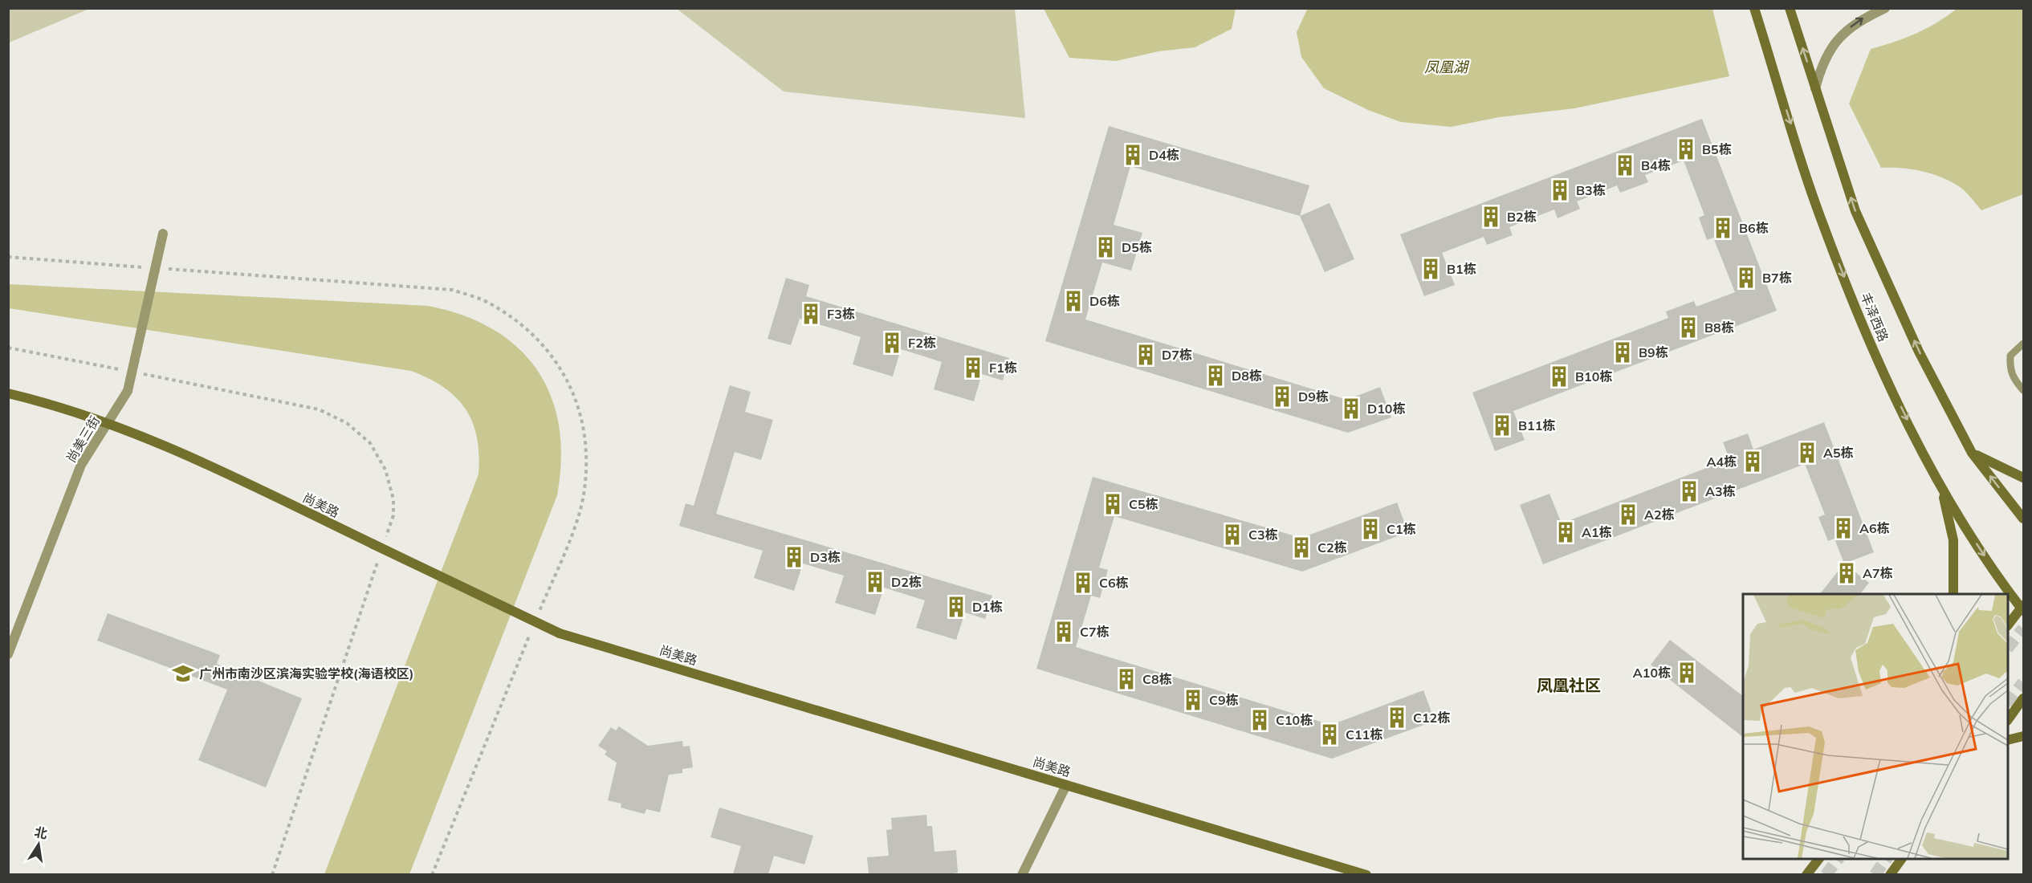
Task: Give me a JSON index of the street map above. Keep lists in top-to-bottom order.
{
  "streets": {
    "main road": ["丰泽西路", "尚美路"],
    "street": ["尚美三街"]
  },
  "crossings": [
    ["尚美三街", "尚美路"]
  ],
  "districts": ["凤凰社区"],
  "water": ["凤凰湖"],
  "places": {
    "building": [
      "B5栋",
      "D4栋",
      "B4栋",
      "B3栋",
      "B2栋",
      "B6栋",
      "D5栋",
      "B1栋",
      "B7栋",
      "D6栋",
      "F3栋",
      "B8栋",
      "F2栋",
      "B9栋",
      "D7栋",
      "F1栋",
      "D8栋",
      "B10栋",
      "D9栋",
      "D10栋",
      "B11栋",
      "A5栋",
      "A4栋",
      "A3栋",
      "C5栋",
      "A2栋",
      "A6栋",
      "C1栋",
      "A1栋",
      "C3栋",
      "C2栋",
      "D3栋",
      "A7栋",
      "D2栋",
      "C6栋",
      "D1栋",
      "C7栋",
      "A10栋",
      "C8栋",
      "C9栋",
      "C12栋",
      "C10栋",
      "C11栋"
    ],
    "school or university": ["广州市南沙区滨海实验学校(海语校区)"]
  },
  "north": "top"
}
